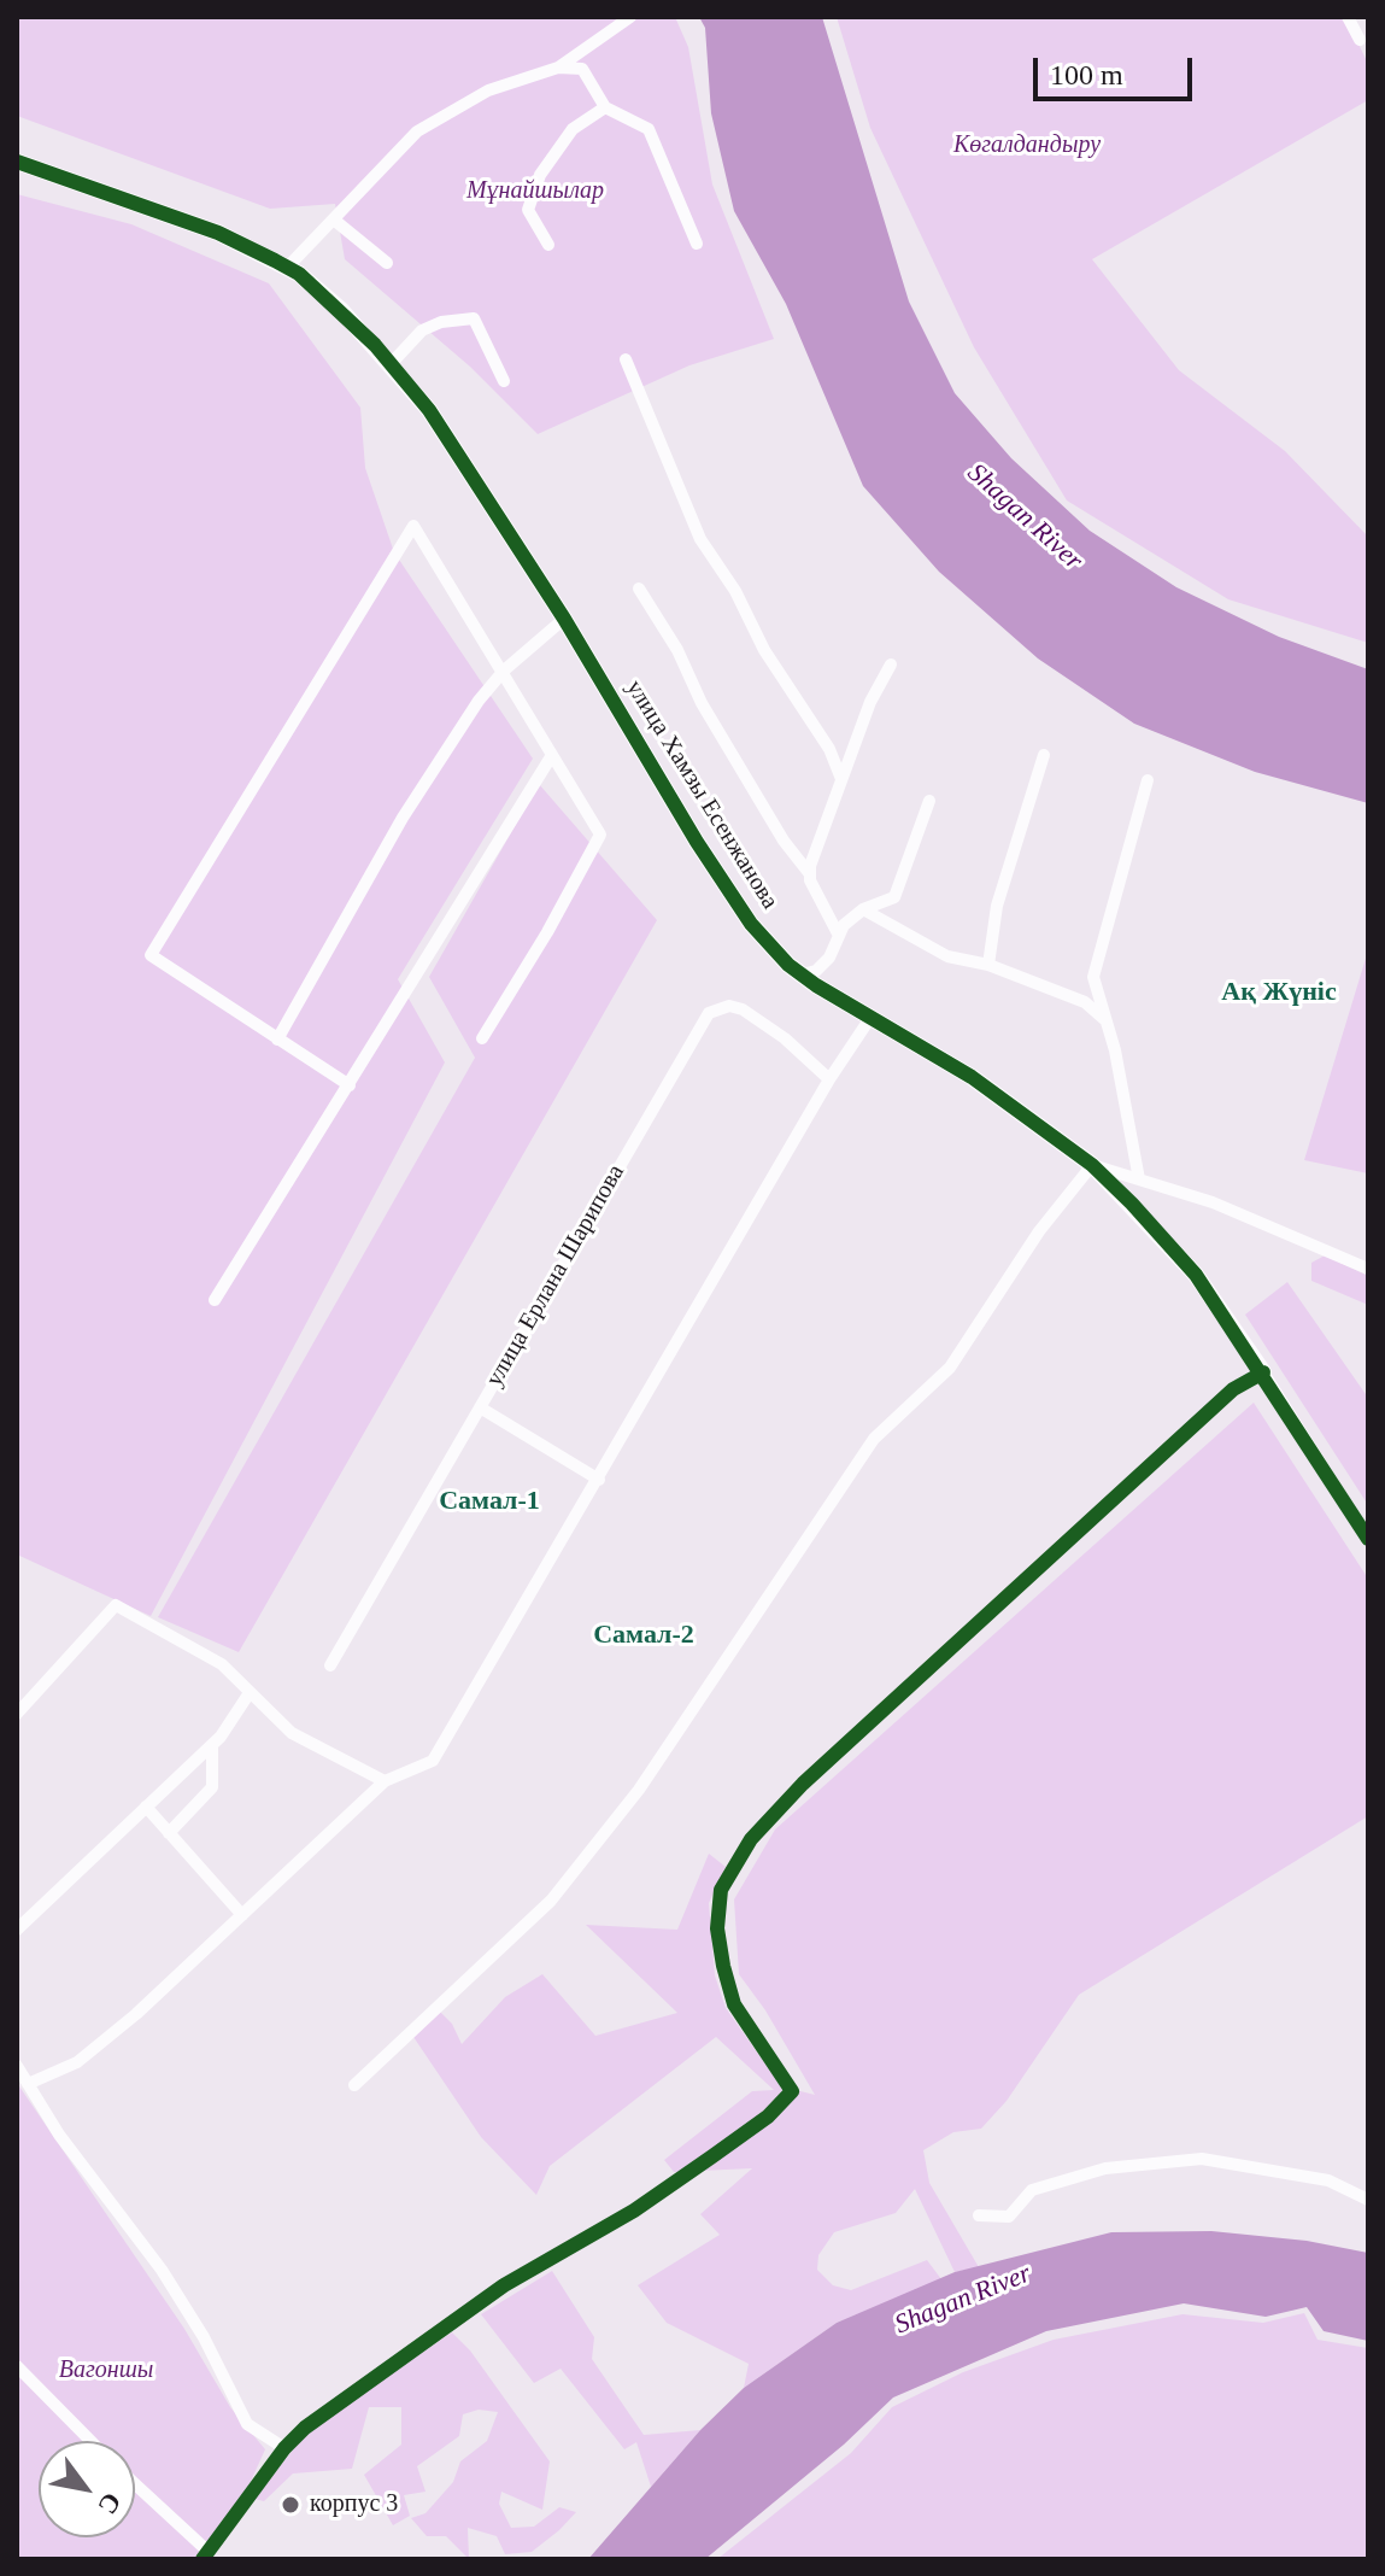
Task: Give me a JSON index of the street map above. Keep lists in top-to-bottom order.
{
  "streets": {
    "street": ["улица Хамзы Есенжанова", "улица Ерлана Шарипова"]
  },
  "districts": ["Ақ Жүніс", "Самал-1", "Самал-2"],
  "water": ["Shagan River"],
  "parks": ["Көгалдандыру", "Мұнайшылар", "Вагоншы"],
  "places": ["корпус 3"],
  "scale_bar": "100 m",
  "north": "bottom right"
}
